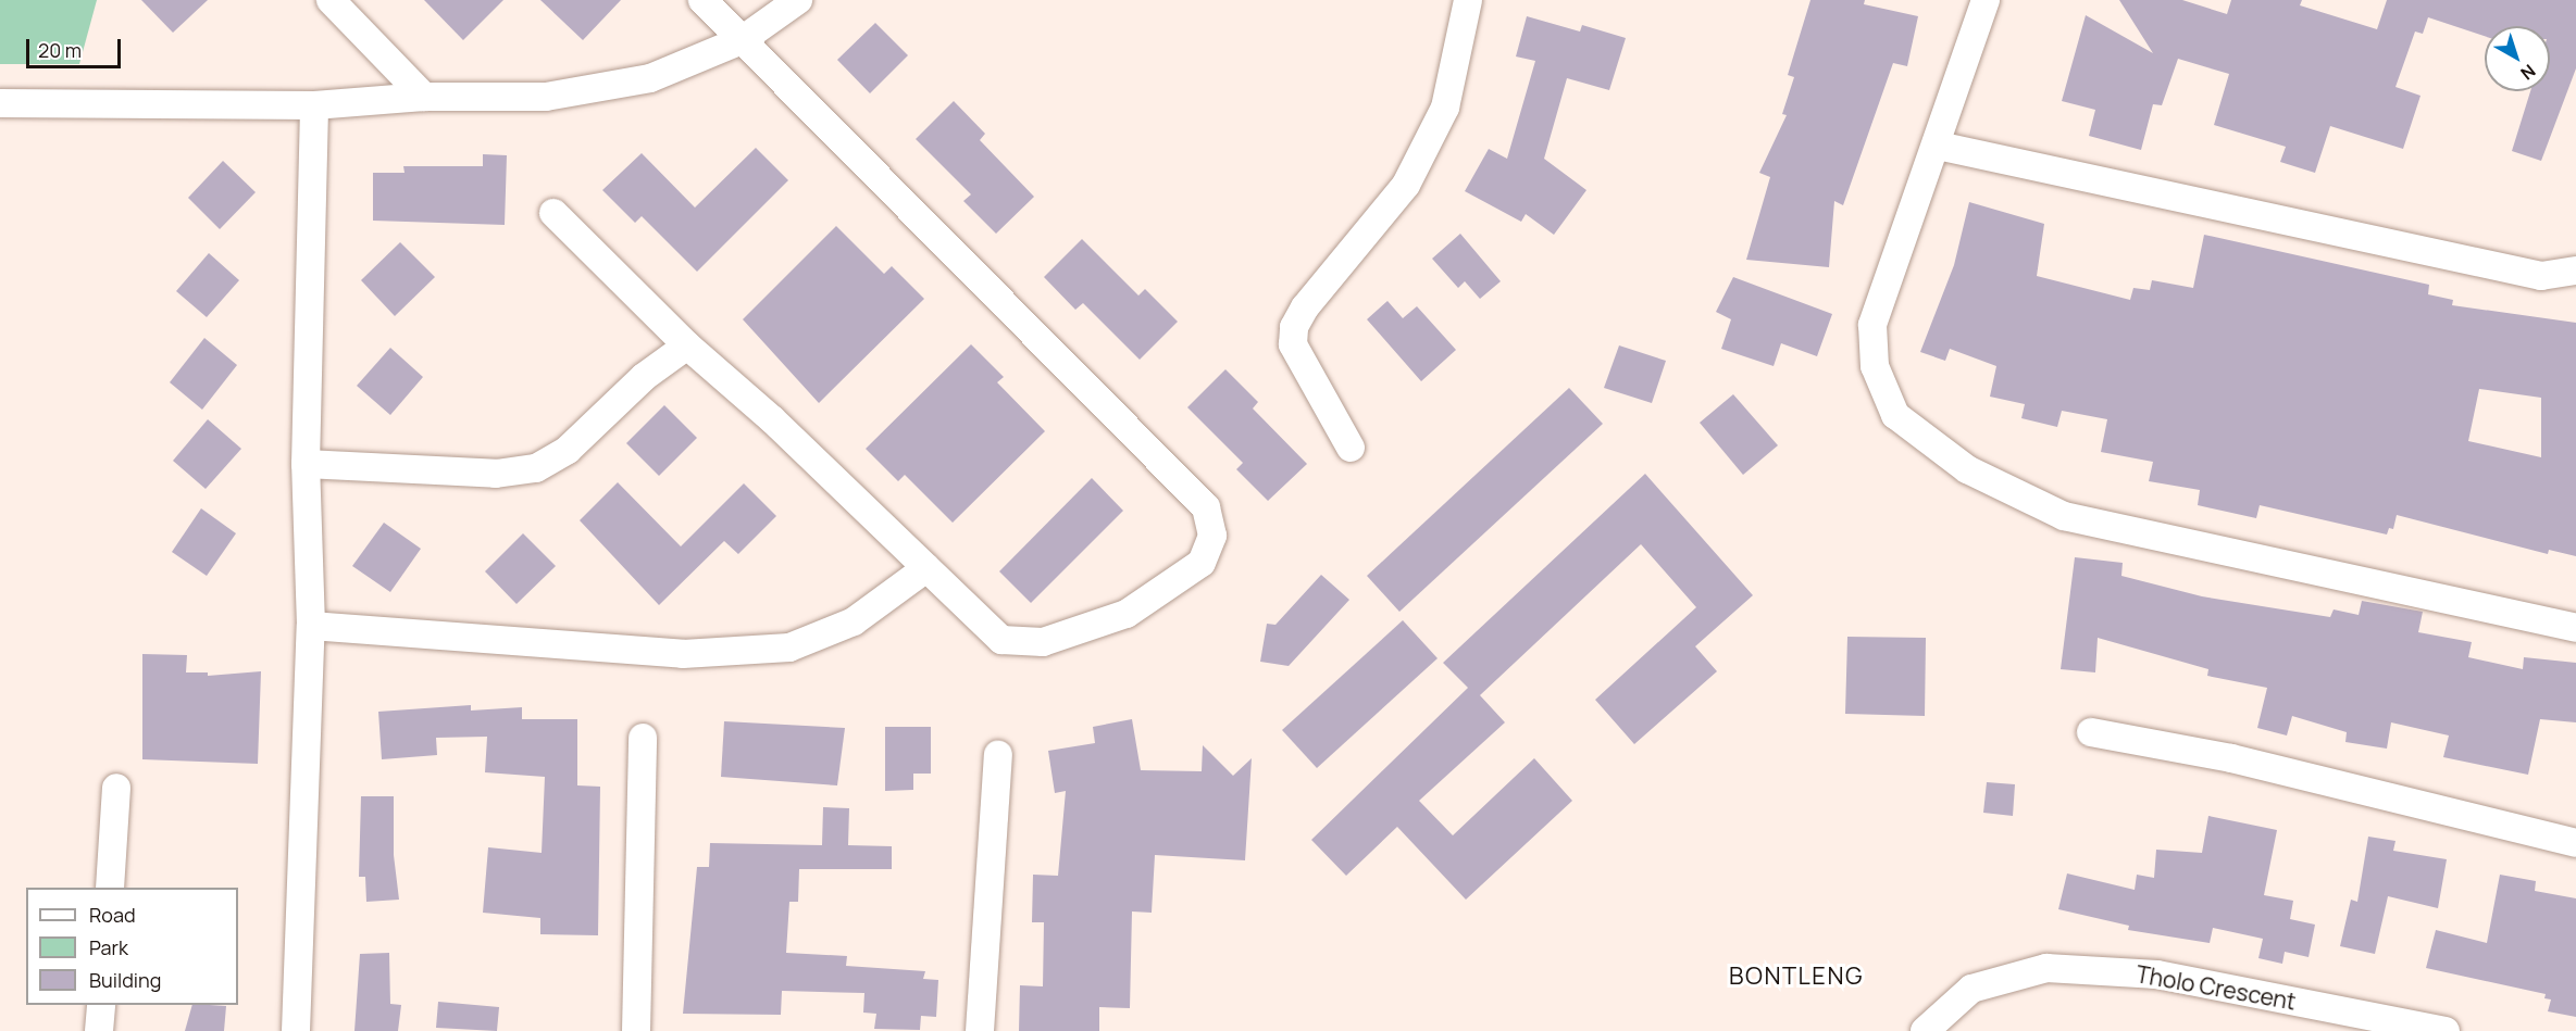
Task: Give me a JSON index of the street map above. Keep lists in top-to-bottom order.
{
  "streets": {
    "street": ["Tholo Crescent"]
  },
  "districts": ["BONTLENG"],
  "legend": ["Road", "Park", "Building"],
  "scale_bar": "20 m",
  "north": "bottom right"
}
